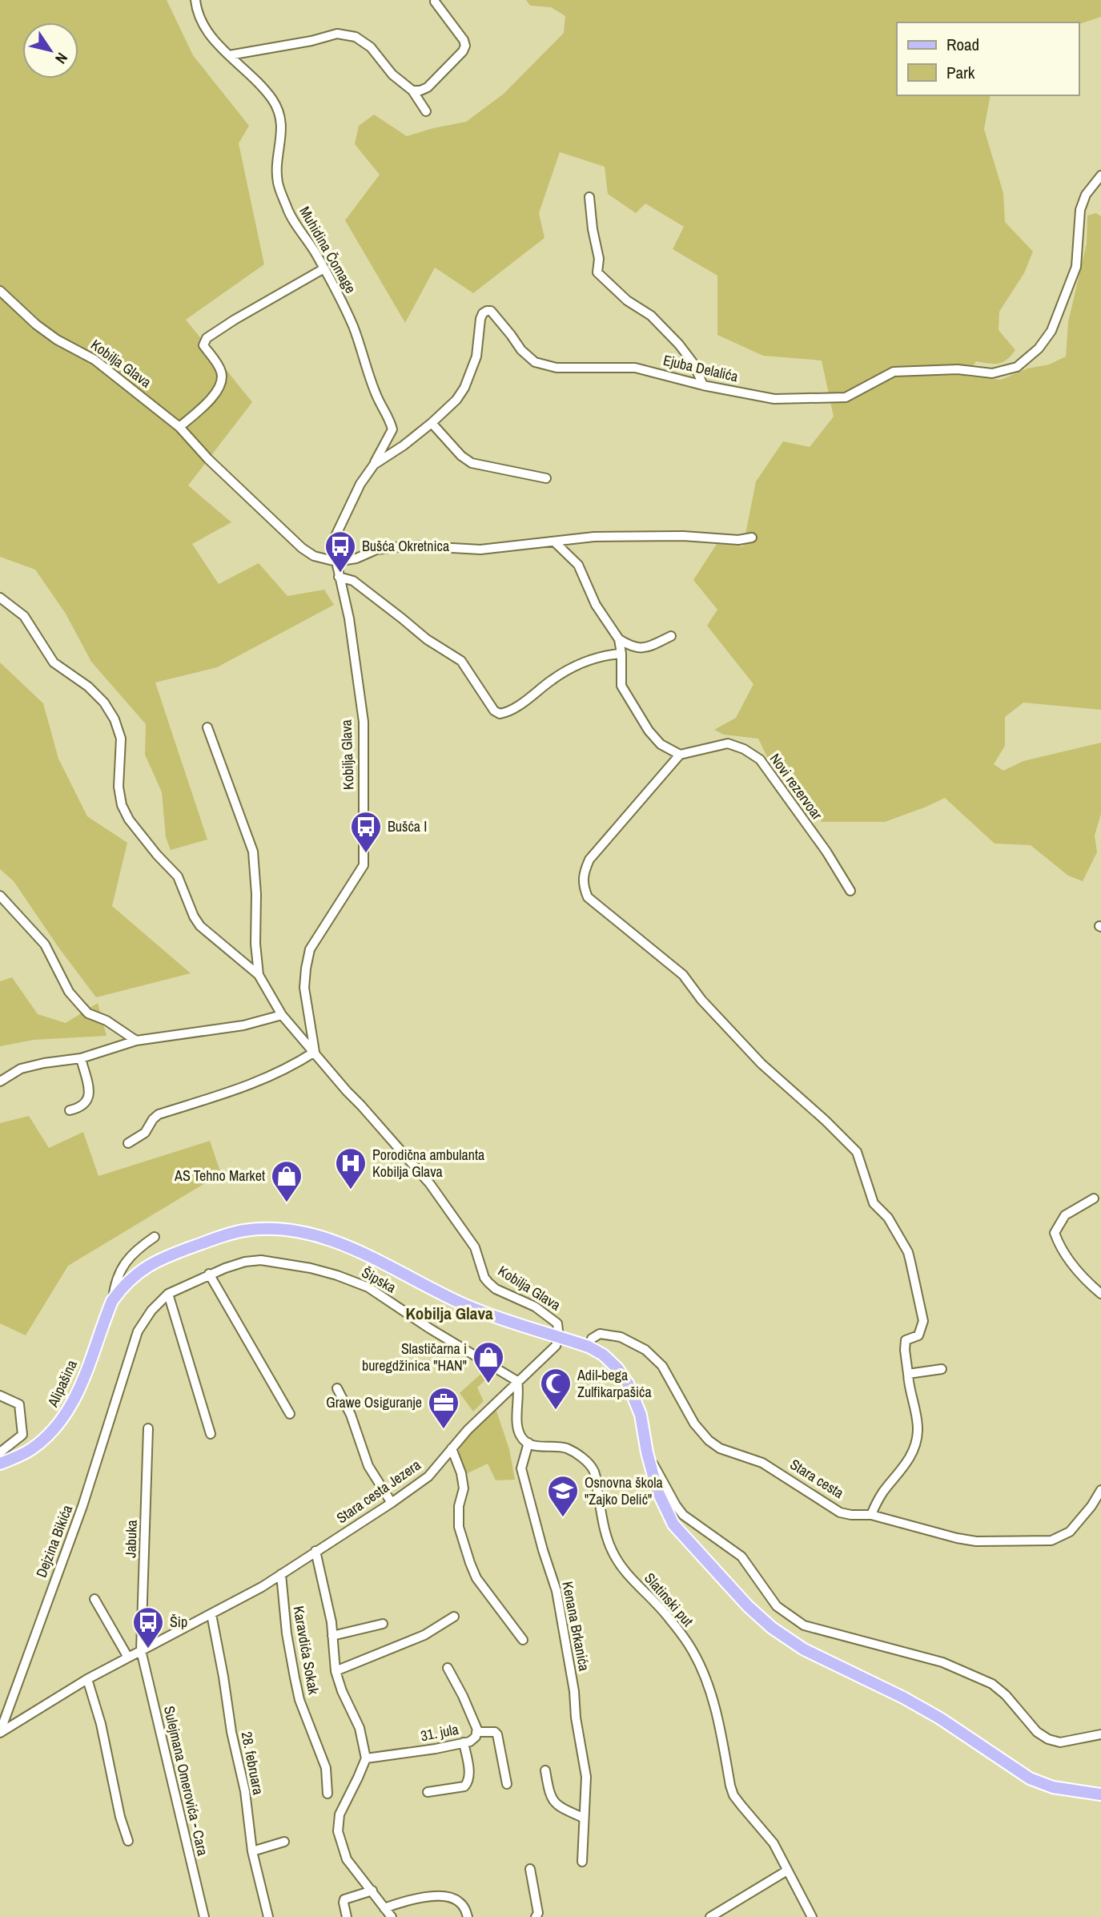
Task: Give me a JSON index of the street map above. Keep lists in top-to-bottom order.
{
  "streets": {
    "main road": ["Kobilja Glava", "Alipašina"],
    "street": [
      "Muhidina Čomage",
      "Ejuba Delalića",
      "Novi rezervoar",
      "Šipska",
      "Stara cesta",
      "Stara cesta Jezera",
      "Jabuka",
      "Dejzina Bikića",
      "Slatinski put",
      "Kenana Brkanića",
      "Karavdića Sokak",
      "31. jula",
      "28. februara",
      "Sulejmana Omerovića - Cara"
    ]
  },
  "crossings": [
    ["Muhidina Čomage", "Ejuba Delalića"],
    ["Kobilja Glava", "Ejuba Delalića"],
    ["Kobilja Glava", "Alipašina"],
    ["Kobilja Glava", "Stara cesta Jezera"],
    ["Šipska", "Stara cesta Jezera"],
    ["Šipska", "Dejzina Bikića"],
    ["Stara cesta Jezera", "Karavdića Sokak"],
    ["Stara cesta Jezera", "28. februara"],
    ["Jabuka", "Sulejmana Omerovića - Cara"],
    ["Slatinski put", "Kenana Brkanića"]
  ],
  "districts": ["Kobilja Glava"],
  "places": {
    "bus stop": ["Bušća Okretnica", "Bušća I", "Šip"],
    "hospital": ["Porodična ambulanta Kobilja Glava"],
    "shop": ["AS Tehno Market", "Slastičarna i buregdžinica \"HAN\""],
    "mosque": ["Adil-bega Zulfikarpašića"],
    "office": ["Grawe Osiguranje"],
    "school or university": ["Osnovna škola \"Zajko Delić\""]
  },
  "legend": ["Road", "Park"],
  "north": "bottom right"
}
